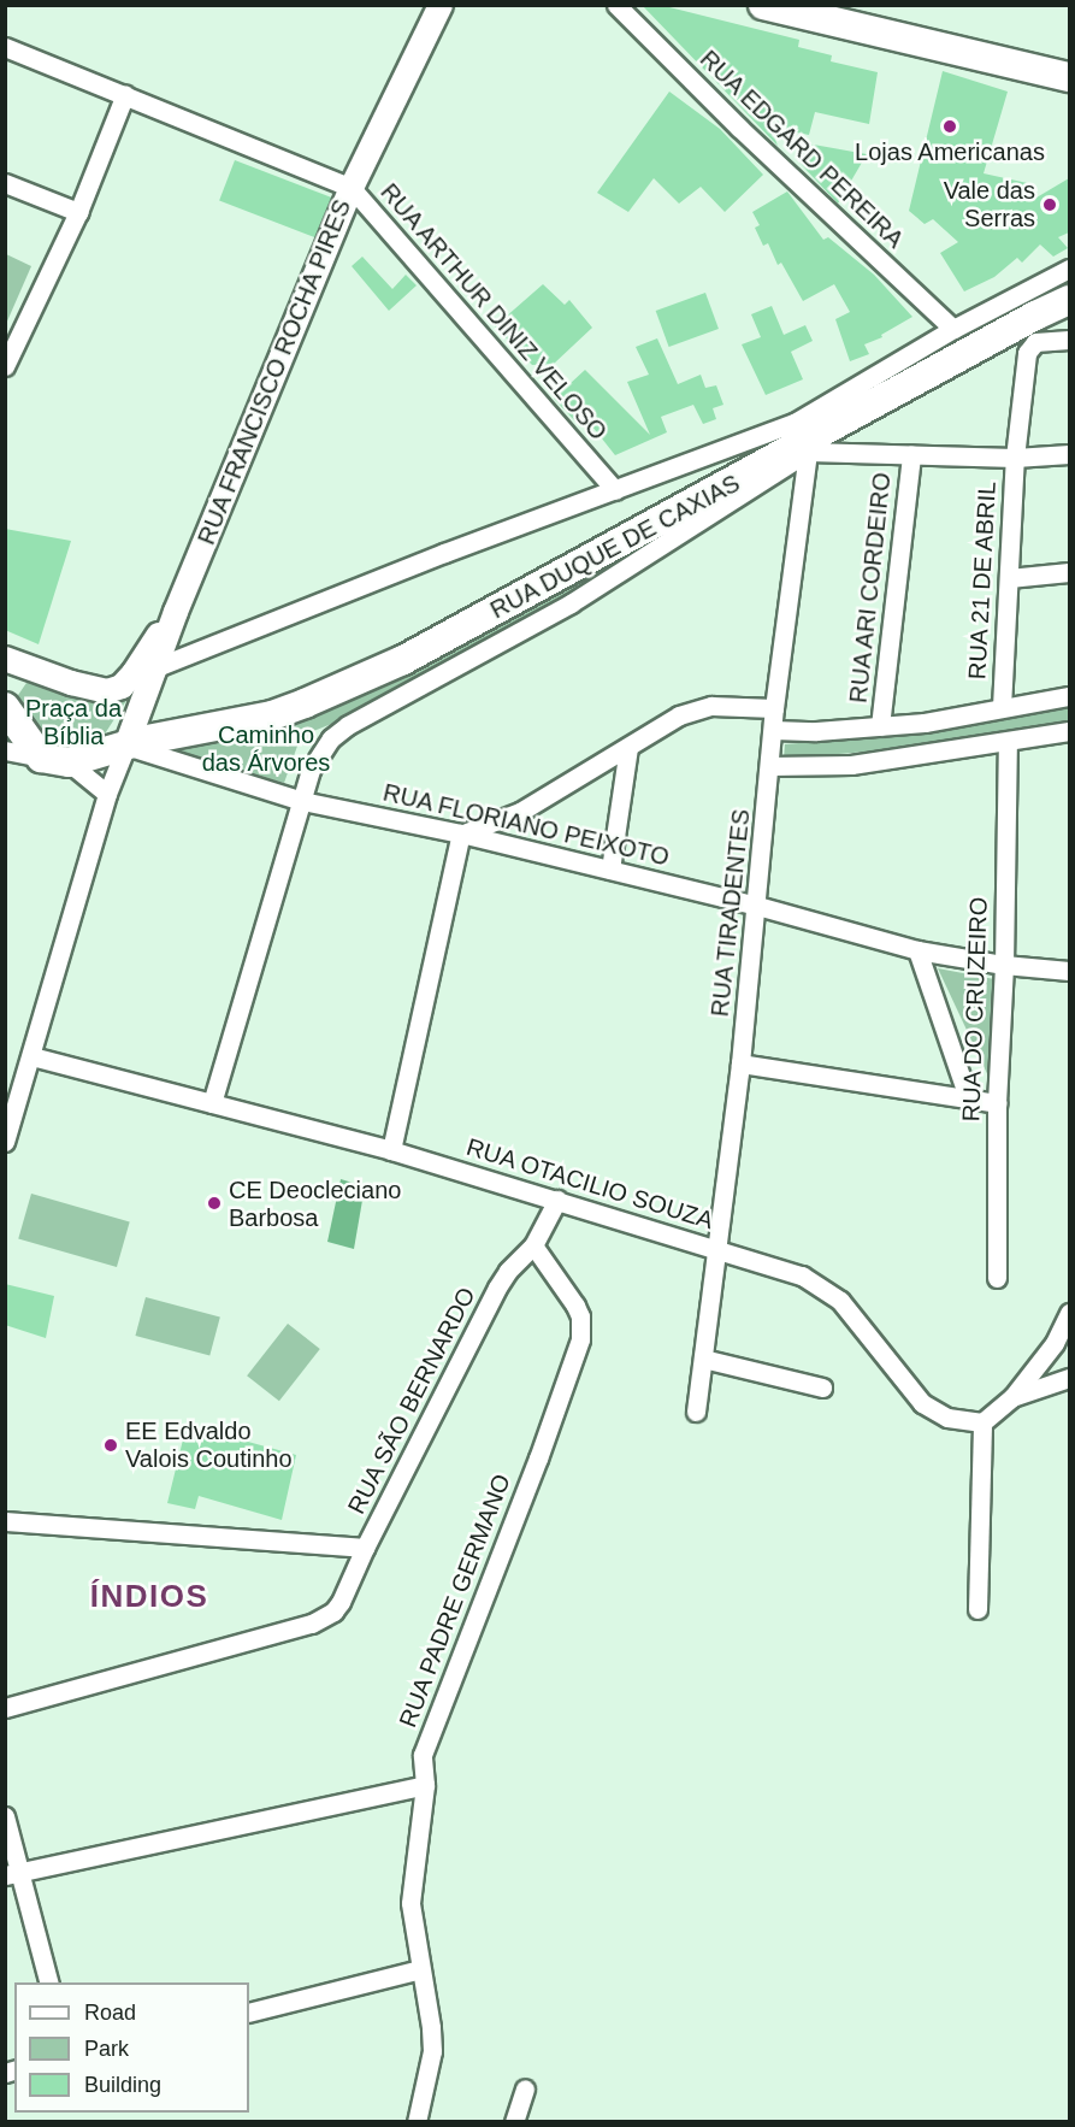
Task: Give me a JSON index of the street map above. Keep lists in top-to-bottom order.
{
  "streets": {
    "main road": ["RUA DUQUE DE CAXIAS"],
    "street": [
      "RUA EDGARD PEREIRA",
      "RUA ARTHUR DINIZ VELOSO",
      "RUA FRANCISCO ROCHA PIRES",
      "RUA 21 DE ABRIL",
      "RUA ARI CORDEIRO",
      "RUA FLORIANO PEIXOTO",
      "RUA TIRADENTES",
      "RUA DO CRUZEIRO",
      "RUA OTACILIO SOUZA",
      "RUA SÃO BERNARDO",
      "RUA PADRE GERMANO"
    ]
  },
  "crossings": [
    ["RUA EDGARD PEREIRA", "RUA DUQUE DE CAXIAS"],
    ["RUA ARTHUR DINIZ VELOSO", "RUA FRANCISCO ROCHA PIRES"],
    ["RUA ARTHUR DINIZ VELOSO", "RUA DUQUE DE CAXIAS"],
    ["RUA FRANCISCO ROCHA PIRES", "RUA DUQUE DE CAXIAS"],
    ["RUA FRANCISCO ROCHA PIRES", "RUA FLORIANO PEIXOTO"],
    ["RUA FRANCISCO ROCHA PIRES", "RUA OTACILIO SOUZA"],
    ["RUA DUQUE DE CAXIAS", "RUA FLORIANO PEIXOTO"],
    ["RUA DUQUE DE CAXIAS", "RUA TIRADENTES"],
    ["RUA DUQUE DE CAXIAS", "RUA OTACILIO SOUZA"],
    ["RUA FLORIANO PEIXOTO", "RUA TIRADENTES"],
    ["RUA FLORIANO PEIXOTO", "RUA DO CRUZEIRO"],
    ["RUA TIRADENTES", "RUA OTACILIO SOUZA"],
    ["RUA OTACILIO SOUZA", "RUA SÃO BERNARDO"],
    ["RUA SÃO BERNARDO", "RUA PADRE GERMANO"]
  ],
  "districts": ["ÍNDIOS"],
  "parks": ["Praça da Bíblia", "Caminho das Árvores"],
  "places": [
    "Lojas Americanas",
    "Vale das Serras",
    "CE Deocleciano Barbosa",
    "EE Edvaldo Valois Coutinho"
  ],
  "legend": ["Road", "Park", "Building"]
}
